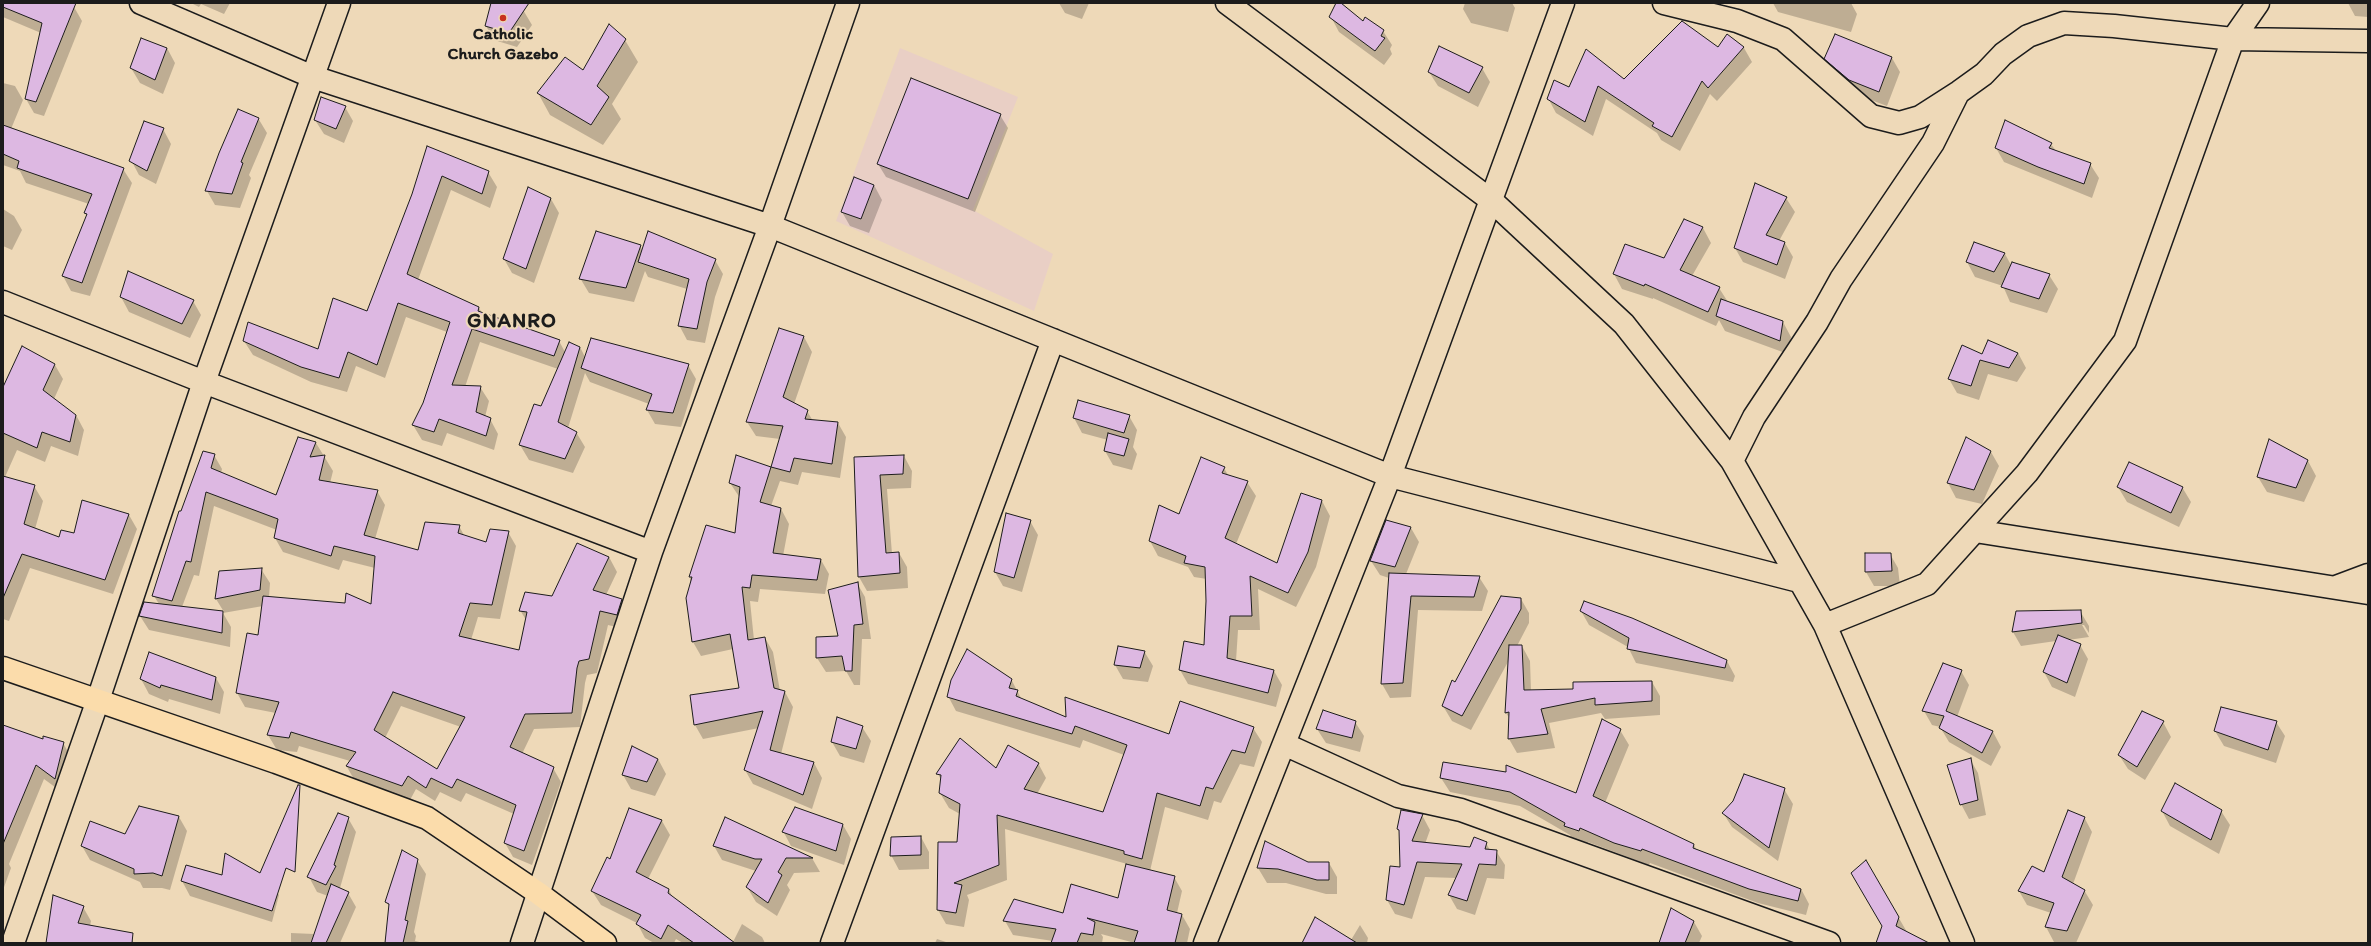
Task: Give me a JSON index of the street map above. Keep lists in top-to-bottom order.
{
  "districts": ["GNANRO"],
  "places": ["Catholic Church Gazebo"]
}
